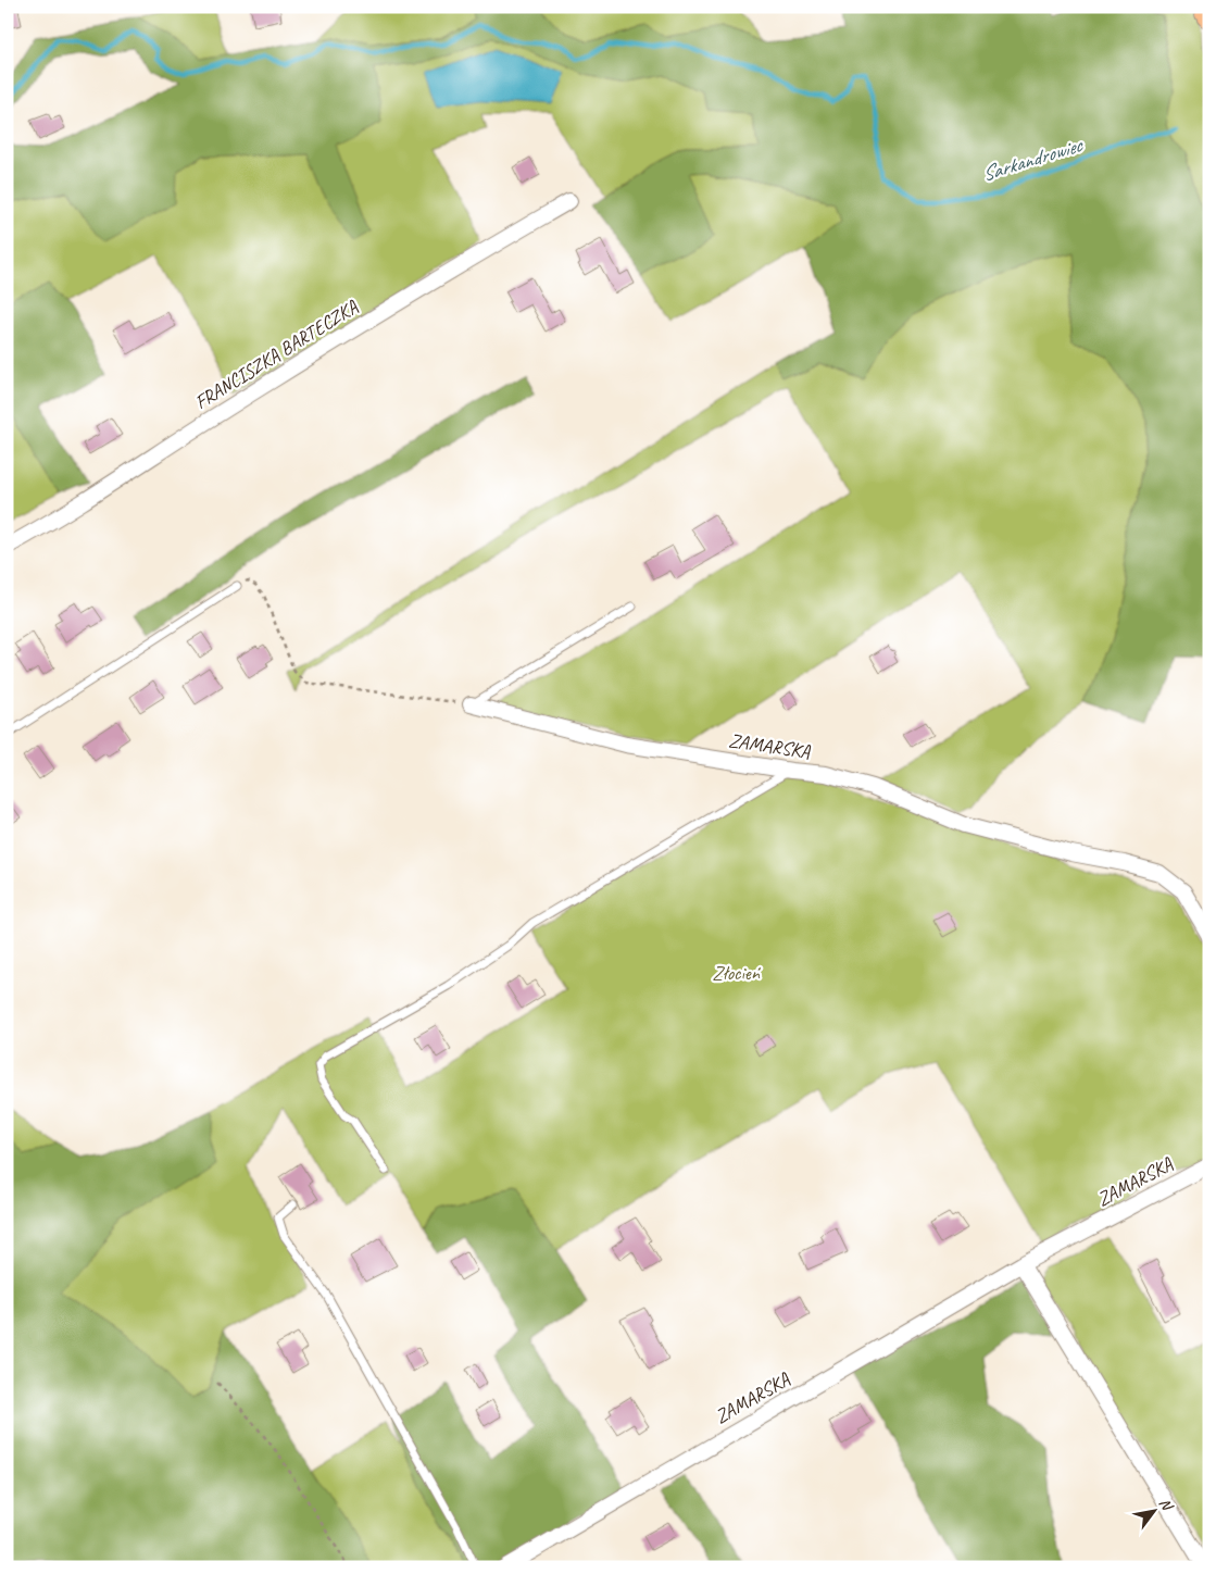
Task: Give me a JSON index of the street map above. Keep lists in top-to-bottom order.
{
  "streets": {
    "street": ["FRANCISZKA BARTECZKA", "ZAMARSKA"]
  },
  "water": ["Sarkandrowiec"],
  "parks": ["Złocień"],
  "north": "top right"
}
